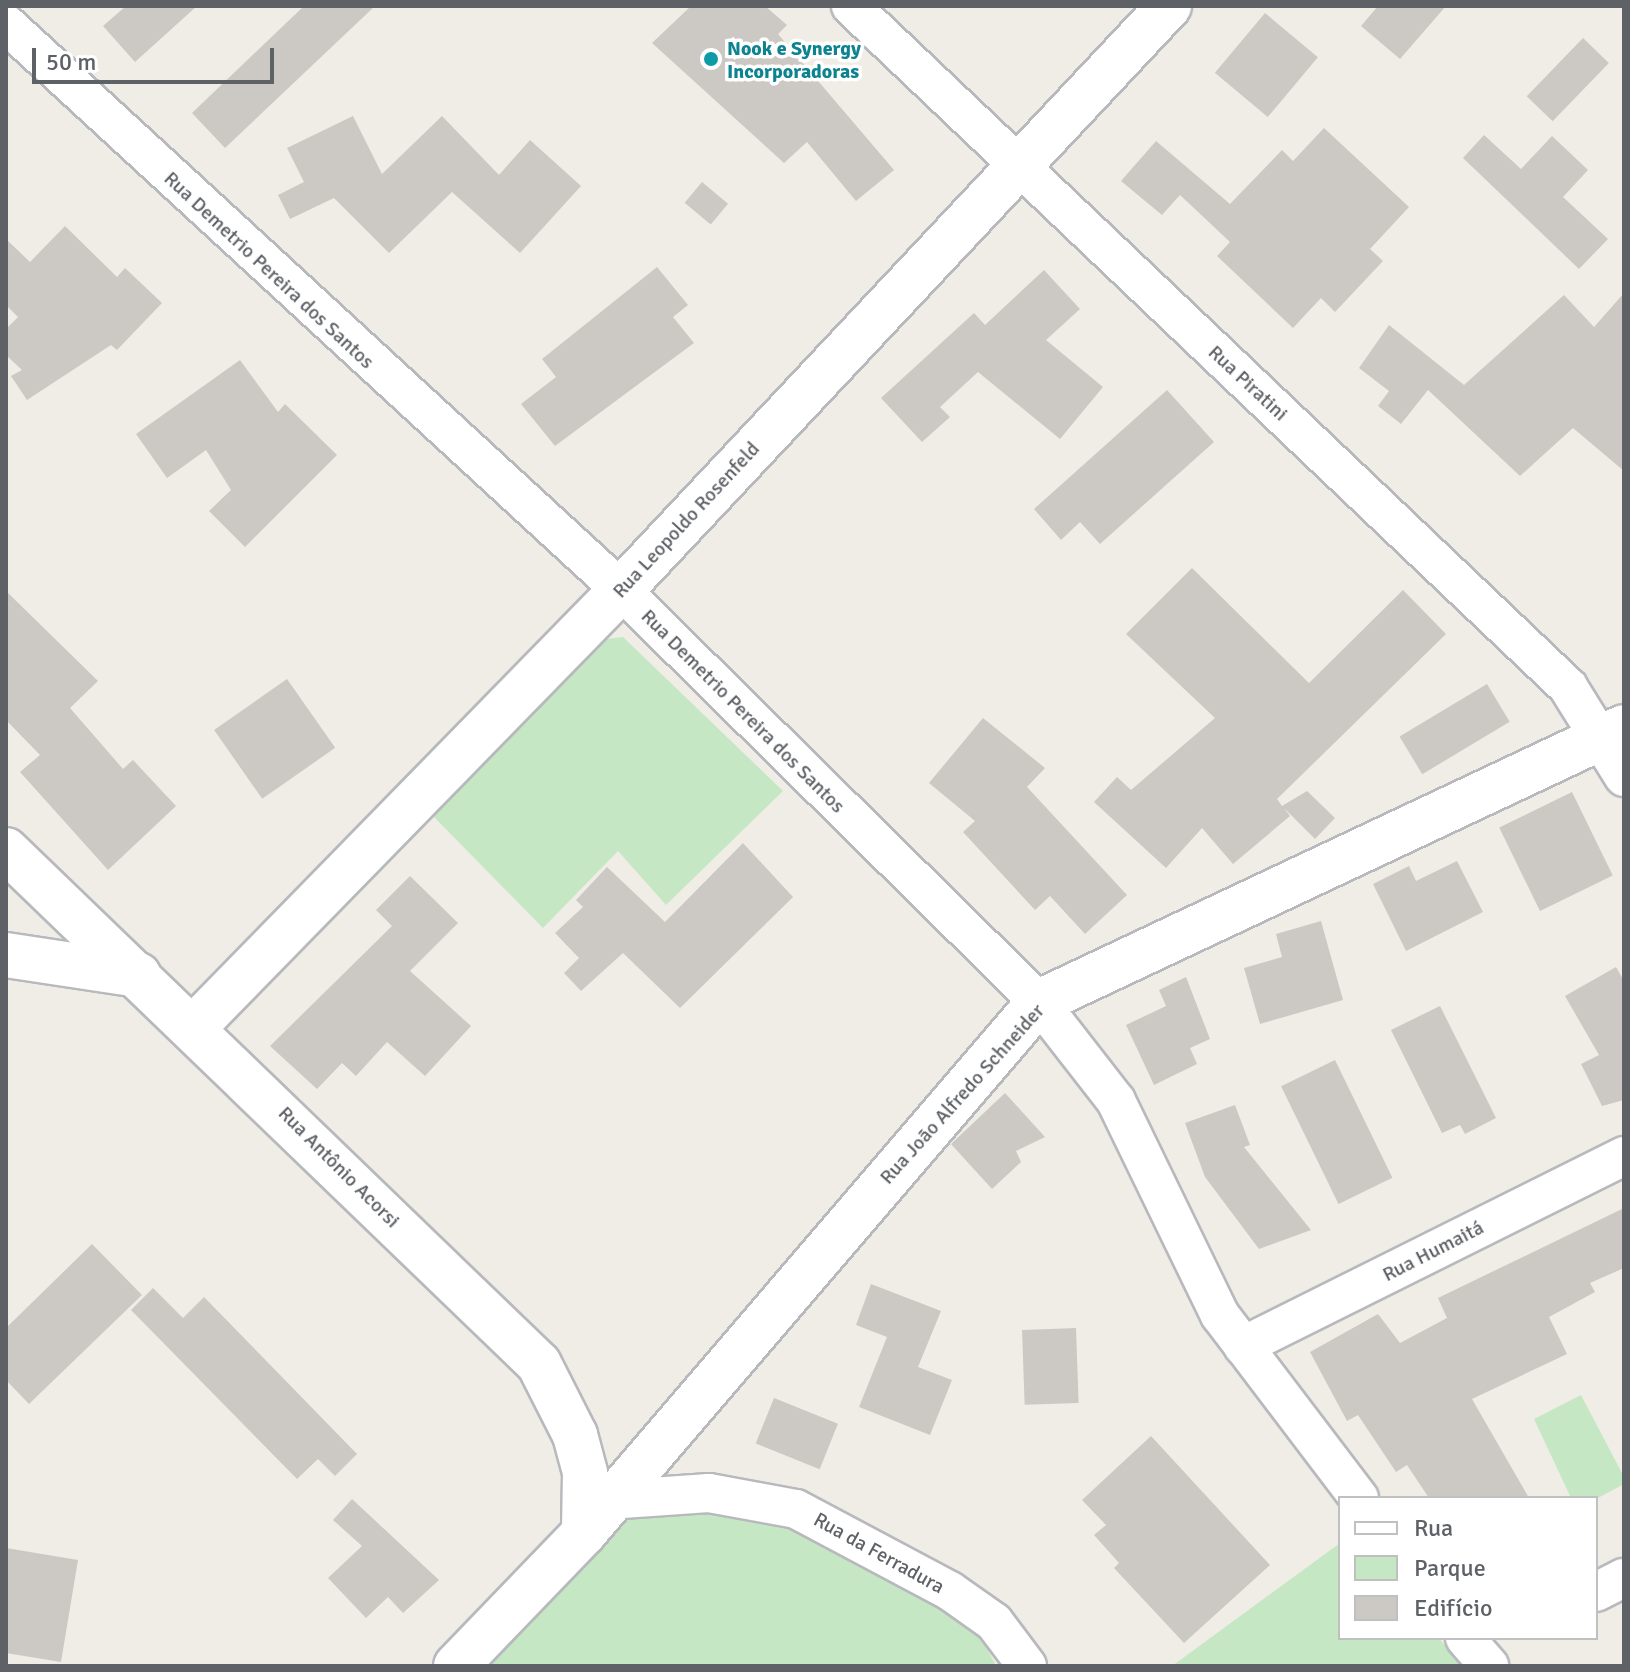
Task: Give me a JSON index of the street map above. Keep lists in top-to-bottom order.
{
  "streets": {
    "street": [
      "Rua Demetrio Pereira dos Santos",
      "Rua Piratini",
      "Rua Leopoldo Rosenfeld",
      "Rua João Alfredo Schneider",
      "Rua Antônio Acorsi",
      "Rua Humaitá",
      "Rua da Ferradura"
    ]
  },
  "crossings": [
    ["Rua Demetrio Pereira dos Santos", "Rua Leopoldo Rosenfeld"],
    ["Rua Demetrio Pereira dos Santos", "Rua João Alfredo Schneider"],
    ["Rua Demetrio Pereira dos Santos", "Rua Humaitá"],
    ["Rua Piratini", "Rua Leopoldo Rosenfeld"],
    ["Rua Piratini", "Rua João Alfredo Schneider"],
    ["Rua Leopoldo Rosenfeld", "Rua Antônio Acorsi"],
    ["Rua João Alfredo Schneider", "Rua Antônio Acorsi"],
    ["Rua João Alfredo Schneider", "Rua da Ferradura"],
    ["Rua Antônio Acorsi", "Rua da Ferradura"]
  ],
  "places": ["Nook e Synergy Incorporadoras"],
  "legend": ["Rua", "Parque", "Edifício"],
  "scale_bar": "50 m"
}
